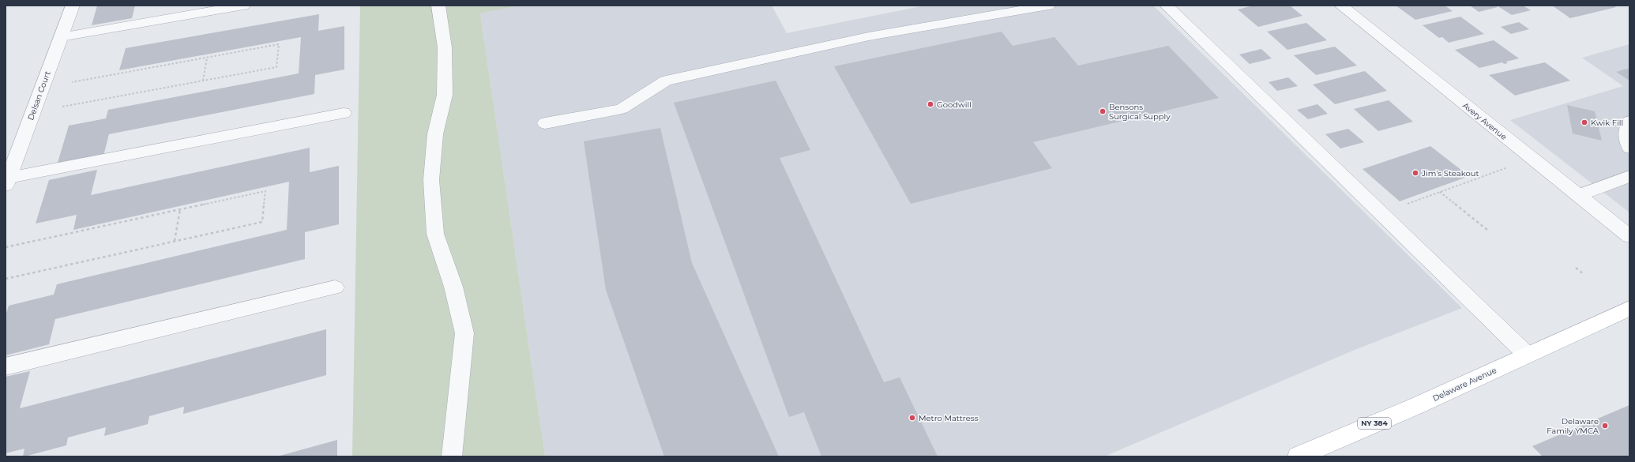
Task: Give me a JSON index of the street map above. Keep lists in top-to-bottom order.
{
  "streets": {
    "main road": ["Delaware Avenue", "NY 384"],
    "street": ["Delsan Court", "Avery Avenue"]
  },
  "places": [
    "Goodwill",
    "Bensons Surgical Supply",
    "Kwik Fill",
    "Jim's Steakout",
    "Metro Mattress",
    "Delaware Family YMCA"
  ]
}
